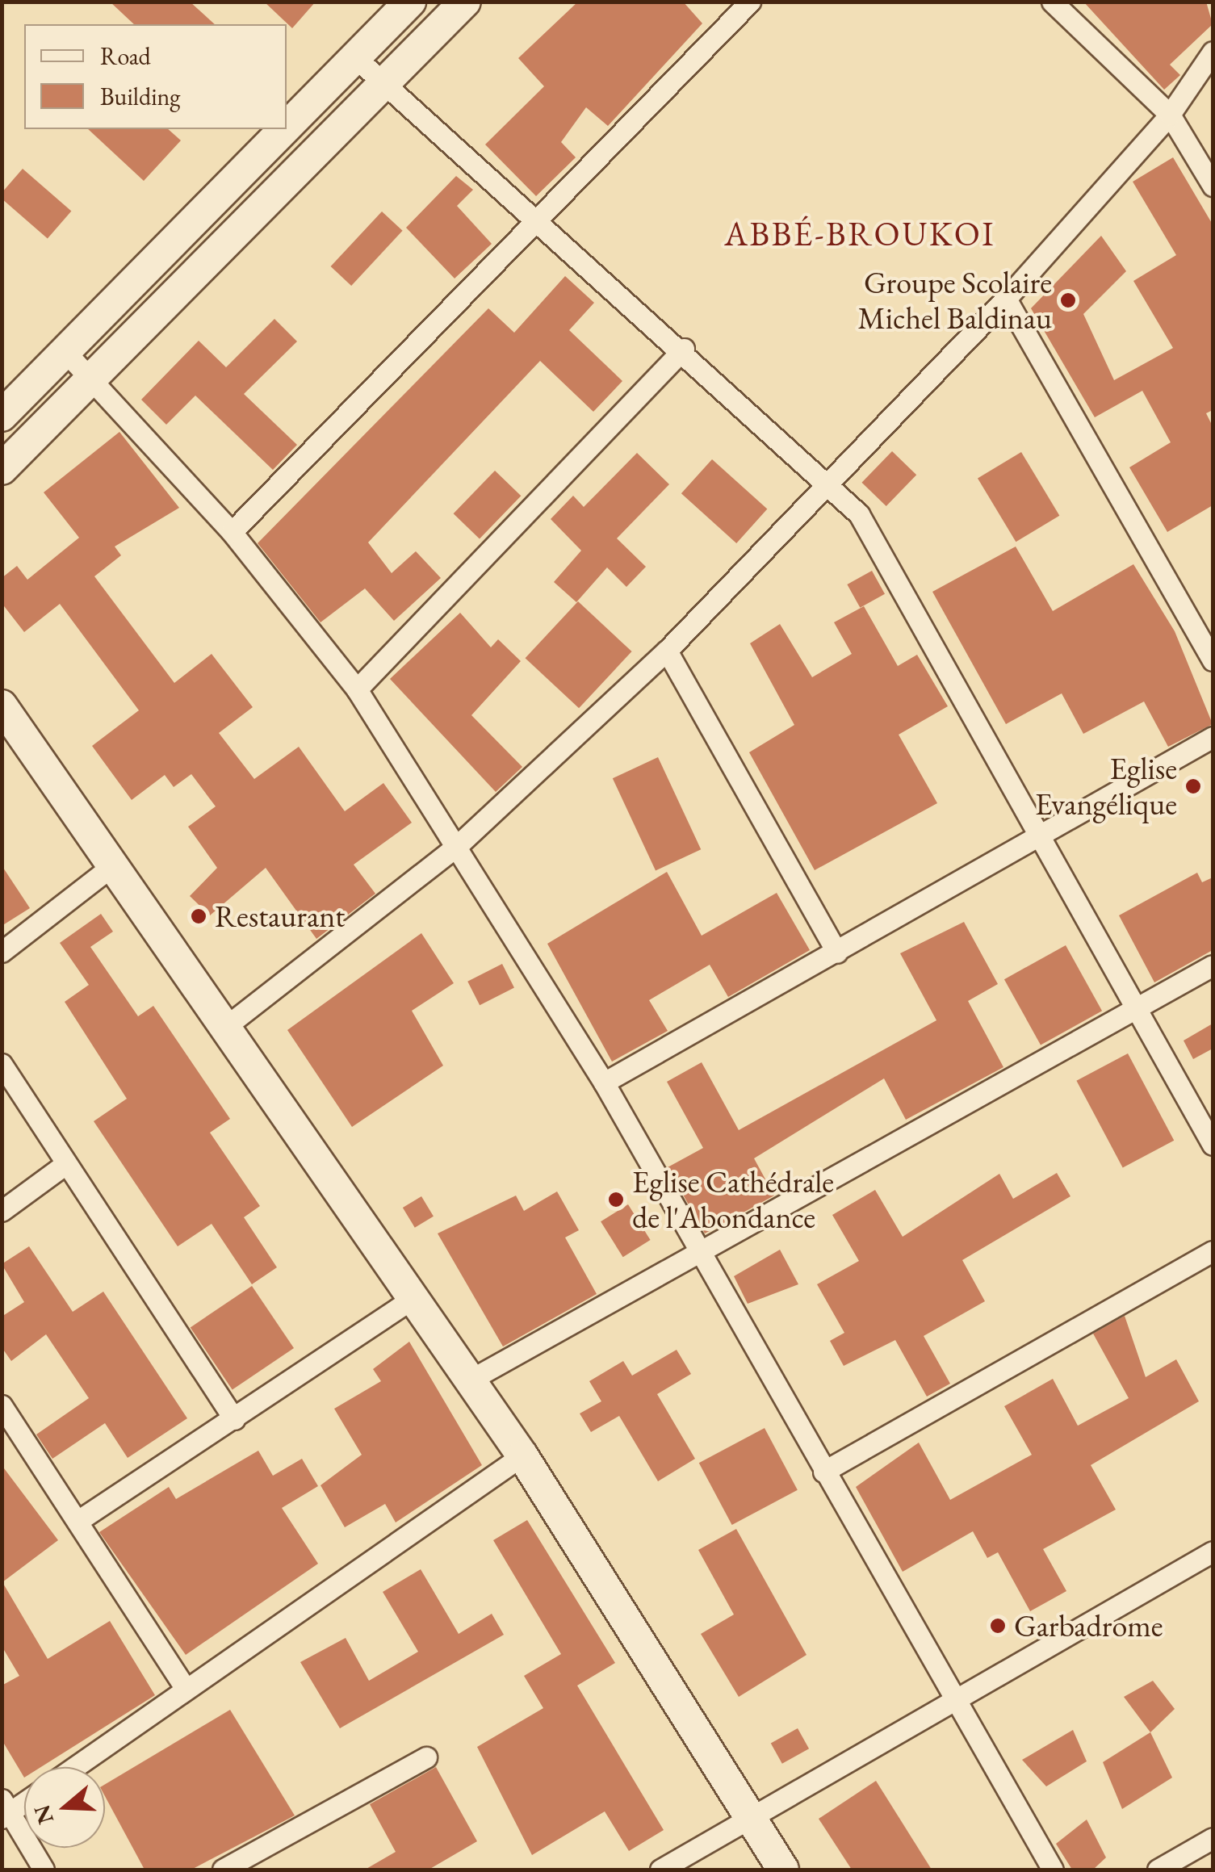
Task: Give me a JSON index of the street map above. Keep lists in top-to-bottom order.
{
  "districts": ["ABBÉ-BROUKOI"],
  "places": [
    "Groupe Scolaire Michel Baldinau",
    "Eglise Evangélique",
    "Restaurant",
    "Eglise Cathédrale de l'Abondance",
    "Garbadrome"
  ],
  "legend": ["Road", "Building"],
  "north": "left"
}
